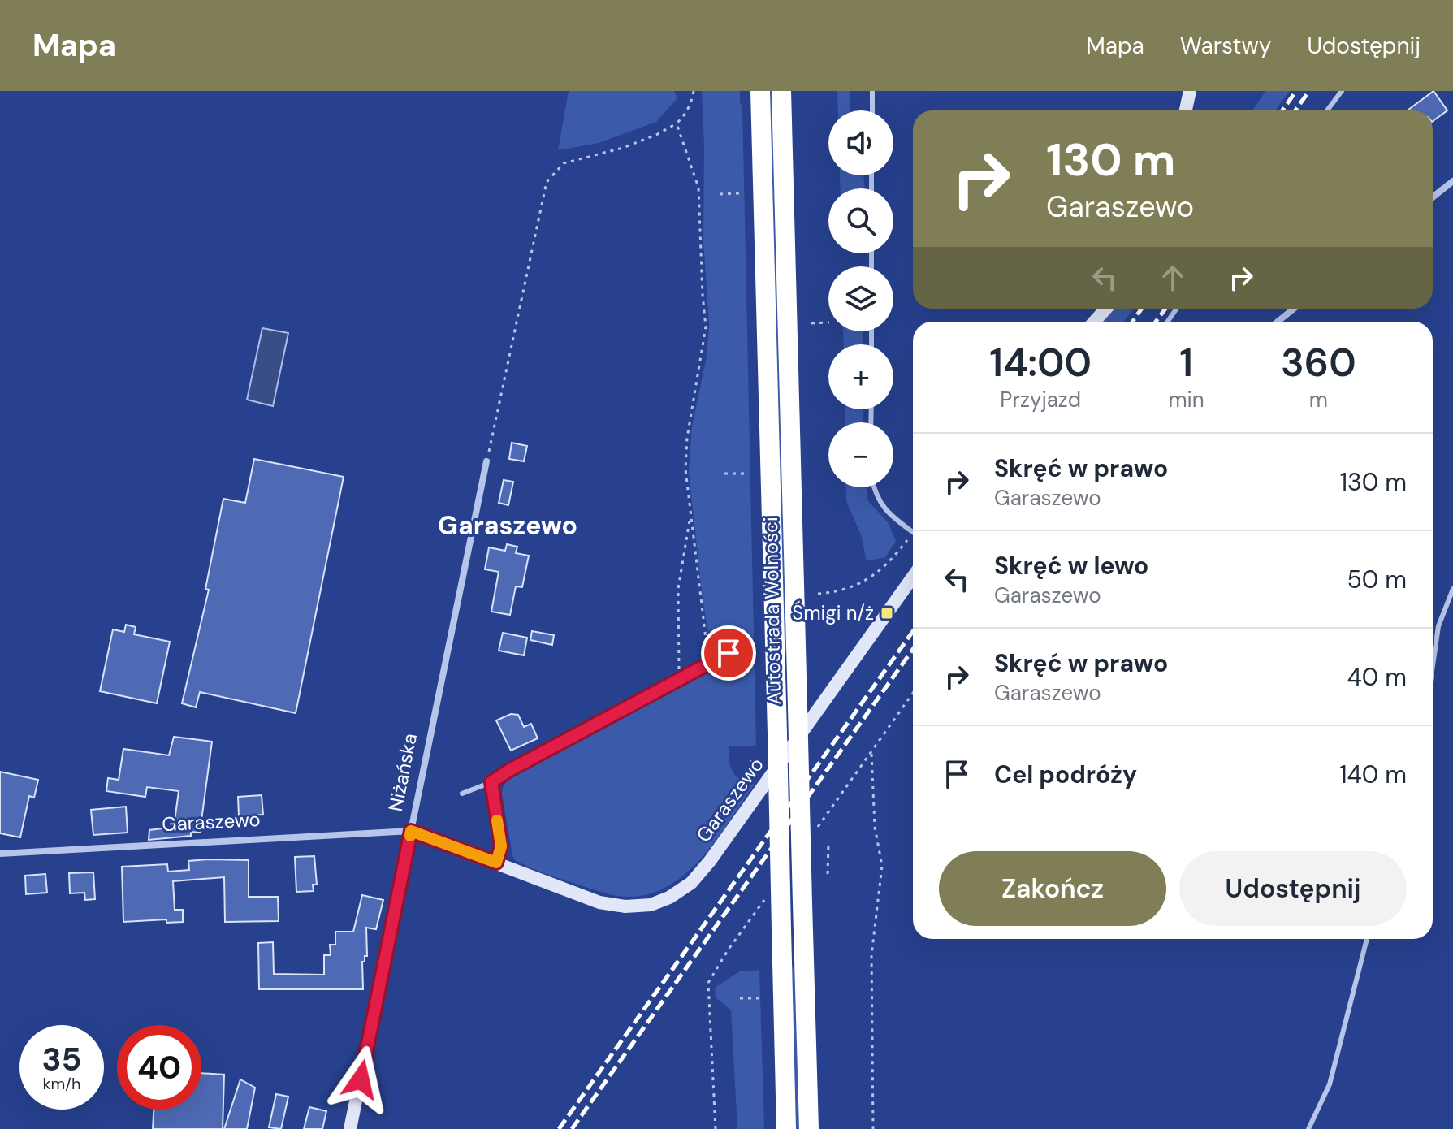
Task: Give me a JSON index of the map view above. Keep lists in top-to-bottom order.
{
  "streets": {
    "highway": ["Autostrada Wolności"],
    "street": ["Niżańska", "Garaszewo"]
  },
  "crossings": [
    ["Niżańska", "Garaszewo"]
  ],
  "districts": ["Garaszewo"],
  "places": {
    "transit": ["Śmigi n/ż"]
  },
  "page": {
    "header": "Mapa",
    "nav": ["Mapa", "Warstwy", "Udostępnij"],
    "map_buttons": ["+", "−"],
    "turn": ["130 m", "Garaszewo"],
    "eta": [
      "14:00",
      "Przyjazd",
      "1",
      "min",
      "360",
      "m"
    ],
    "list": [
      {
        "name": "Skręć w prawo",
        "note": "Garaszewo",
        "value": "130 m"
      },
      {
        "name": "Skręć w lewo",
        "note": "Garaszewo",
        "value": "50 m"
      },
      {
        "name": "Skręć w prawo",
        "note": "Garaszewo",
        "value": "40 m"
      },
      {
        "name": "Cel podróży",
        "value": "140 m"
      }
    ],
    "buttons": ["Zakończ", "Udostępnij"],
    "speed": "35 km/h",
    "limit": "40"
  }
}
